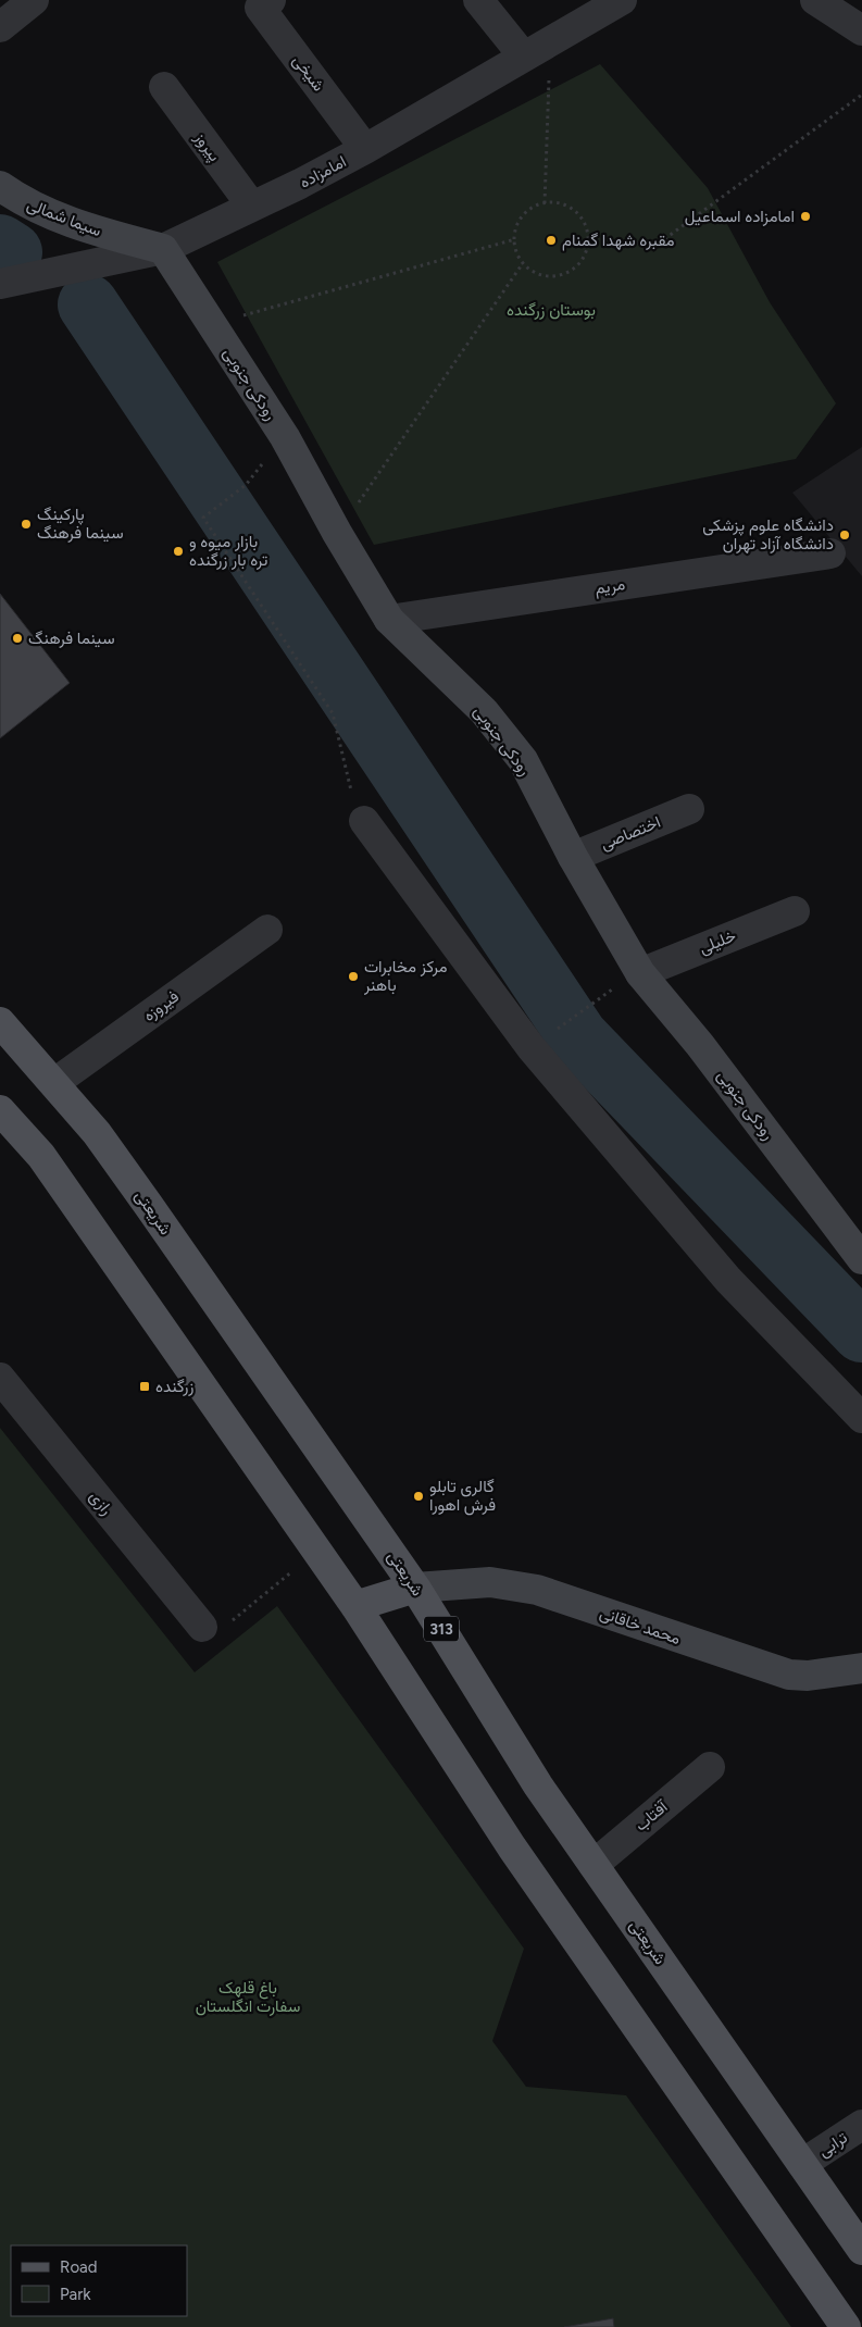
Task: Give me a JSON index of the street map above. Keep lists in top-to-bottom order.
{
  "streets": {
    "main road": ["شریعتی", "313"],
    "street": [
      "شیخی",
      "پیروز",
      "امامزاده",
      "سیما شمالی",
      "رودکی جنوبی",
      "مریم",
      "اختصاصی",
      "خلیلی",
      "فیروزه",
      "رازی",
      "محمد خاقانی",
      "آفتاب",
      "ترابی"
    ]
  },
  "crossings": [
    ["شیخی", "امامزاده"],
    ["پیروز", "امامزاده"],
    ["امامزاده", "سیما شمالی"],
    ["امامزاده", "رودکی جنوبی"],
    ["سیما شمالی", "رودکی جنوبی"],
    ["رودکی جنوبی", "مریم"],
    ["رودکی جنوبی", "اختصاصی"],
    ["رودکی جنوبی", "خلیلی"],
    ["فیروزه", "شریعتی"],
    ["شریعتی", "محمد خاقانی"],
    ["شریعتی", "آفتاب"],
    ["شریعتی", "ترابی"]
  ],
  "parks": ["بوستان زرگنده", "باغ قلهک سفارت انگلستان"],
  "places": {
    "other": [
      "امامزاده اسماعیل",
      "مقبره شهدا گمنام",
      "پارکینگ سینما فرهنگ",
      "دانشگاه علوم پزشکی دانشگاه آزاد تهران",
      "بازار میوه و تره بار زرگنده",
      "سینما فرهنگ",
      "مرکز مخابرات باهنر",
      "گالری تابلو فرش اهورا"
    ],
    "transit": ["زرگنده"]
  },
  "legend": ["Road", "Park"]
}
